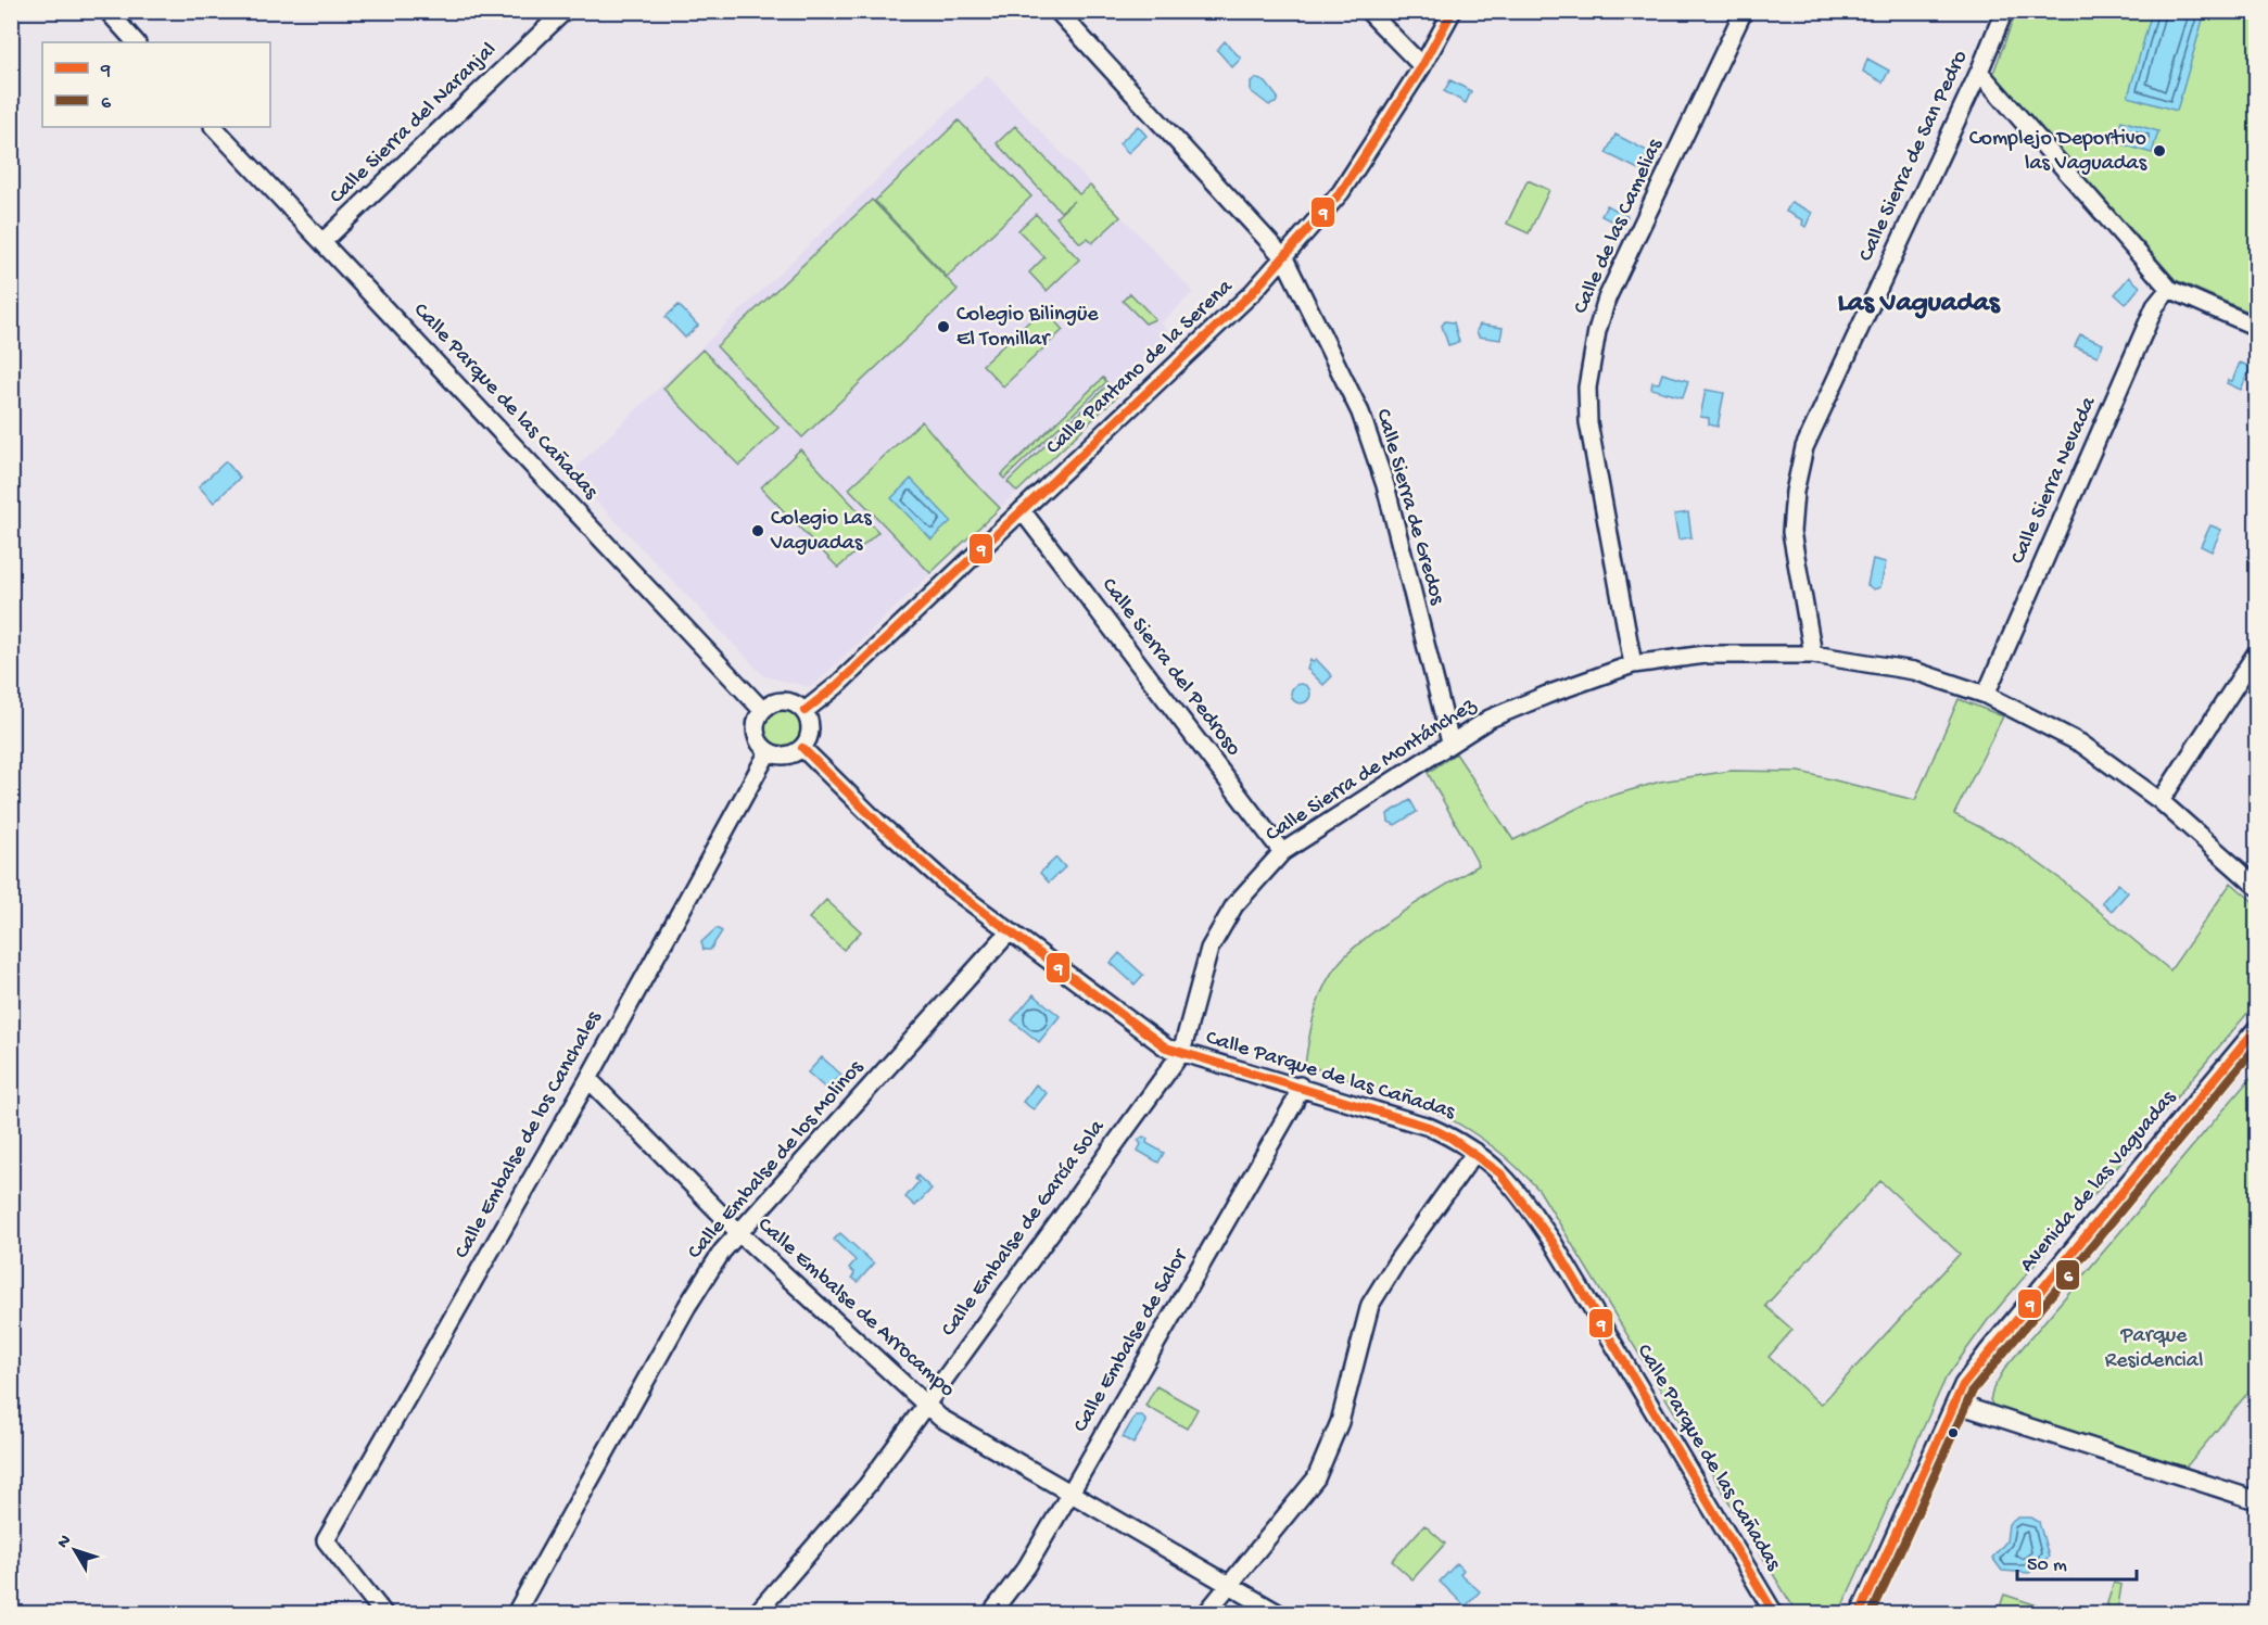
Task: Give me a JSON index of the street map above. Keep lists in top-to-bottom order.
{
  "streets": {
    "street": [
      "Calle Sierra del Naranjal",
      "Calle Sierra de San Pedro",
      "Calle de las Camelias",
      "Calle Pantano de la Serena",
      "Calle Parque de las Cañadas",
      "Calle Sierra Nevada",
      "Calle Sierra de Gredos",
      "Calle Sierra del Pedroso",
      "Calle Sierra de Montánchez",
      "Calle Embalse de los Canchales",
      "Calle Embalse de los Molinos",
      "Avenida de las Vaguadas",
      "Calle Embalse de García Sola",
      "Calle Embalse de Arrocampo",
      "Calle Embalse de Salor"
    ]
  },
  "crossings": [
    ["Calle Sierra del Naranjal", "Calle Parque de las Cañadas"],
    ["Calle Sierra de San Pedro", "Calle Sierra de Montánchez"],
    ["Calle de las Camelias", "Calle Sierra de Montánchez"],
    ["Calle Pantano de la Serena", "Calle Parque de las Cañadas"],
    ["Calle Pantano de la Serena", "Calle Sierra de Gredos"],
    ["Calle Pantano de la Serena", "Calle Sierra del Pedroso"],
    ["Calle Pantano de la Serena", "Calle Embalse de los Canchales"],
    ["Calle Parque de las Cañadas", "Calle Sierra de Montánchez"],
    ["Calle Parque de las Cañadas", "Calle Embalse de los Canchales"],
    ["Calle Parque de las Cañadas", "Calle Embalse de los Molinos"],
    ["Calle Parque de las Cañadas", "Calle Embalse de García Sola"],
    ["Calle Parque de las Cañadas", "Calle Embalse de Salor"],
    ["Calle Sierra Nevada", "Calle Sierra de Montánchez"],
    ["Calle Sierra de Gredos", "Calle Sierra de Montánchez"],
    ["Calle Sierra del Pedroso", "Calle Sierra de Montánchez"],
    ["Calle Sierra de Montánchez", "Calle Embalse de García Sola"],
    ["Calle Embalse de los Canchales", "Calle Embalse de Arrocampo"],
    ["Calle Embalse de los Molinos", "Calle Embalse de Arrocampo"],
    ["Calle Embalse de García Sola", "Calle Embalse de Arrocampo"],
    ["Calle Embalse de Arrocampo", "Calle Embalse de Salor"]
  ],
  "districts": ["Las Vaguadas"],
  "parks": ["Parque Residencial"],
  "places": ["Complejo Deportivo las Vaguadas", "Colegio Bilingüe El Tomillar", "Colegio Las Vaguadas"],
  "lines": ["transit line 9", "transit line 6"],
  "legend": ["9", "6"],
  "scale_bar": "50 m",
  "north": "top left"
}
